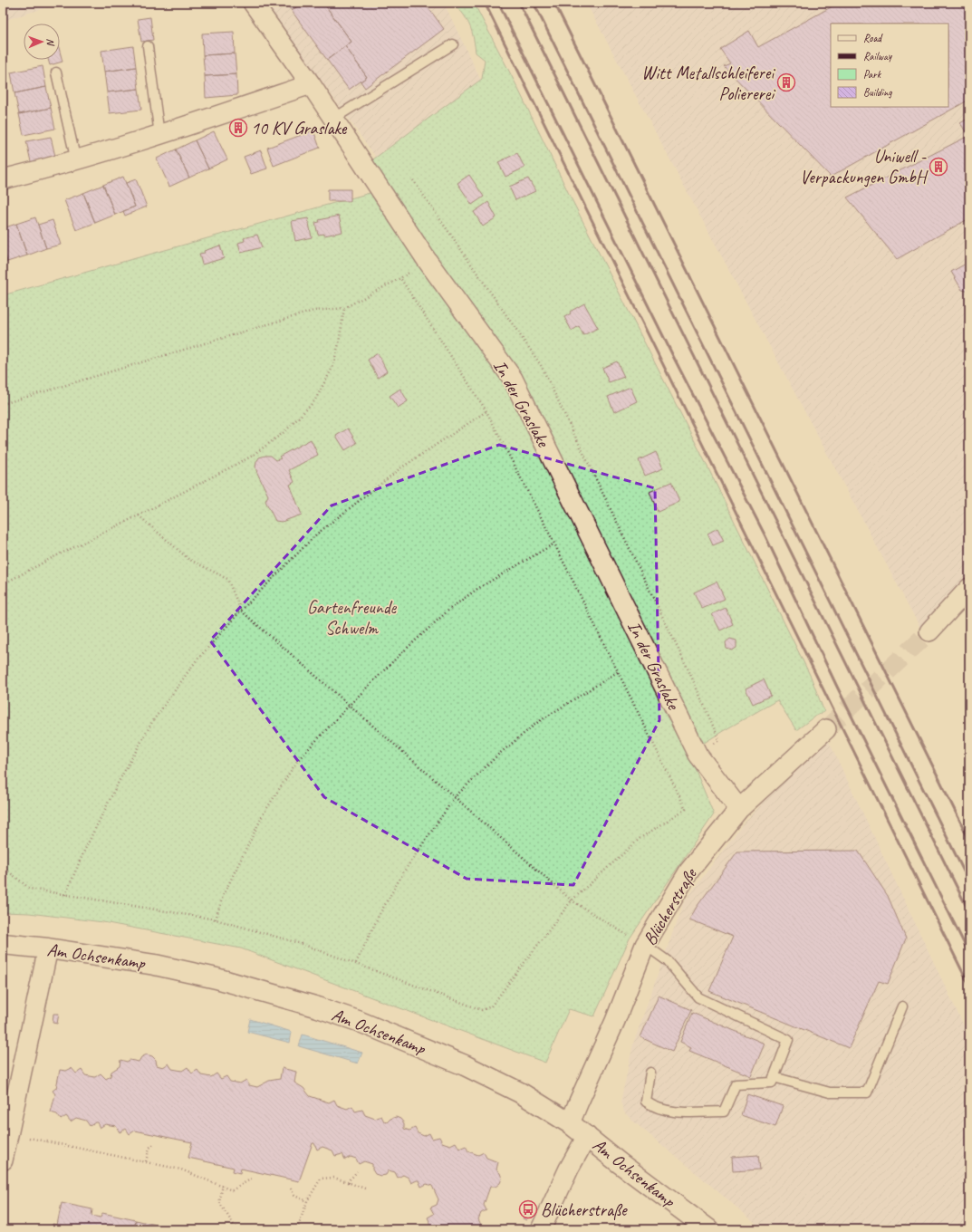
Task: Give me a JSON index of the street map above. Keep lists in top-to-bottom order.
{
  "streets": {
    "main road": ["Am Ochsenkamp"],
    "street": ["In der Graslake", "Blücherstraße"]
  },
  "crossings": [
    ["In der Graslake", "Blücherstraße"],
    ["Blücherstraße", "Am Ochsenkamp"]
  ],
  "parks": ["Gartenfreunde Schwelm"],
  "places": {
    "building": ["Witt Metallschleiferei Poliererei", "10 KV Graslake", "Uniwell - Verpackungen GmbH"],
    "bus stop": ["Blücherstraße"]
  },
  "legend": [
    "Road",
    "Railway",
    "Park",
    "Building"
  ],
  "north": "right"
}
